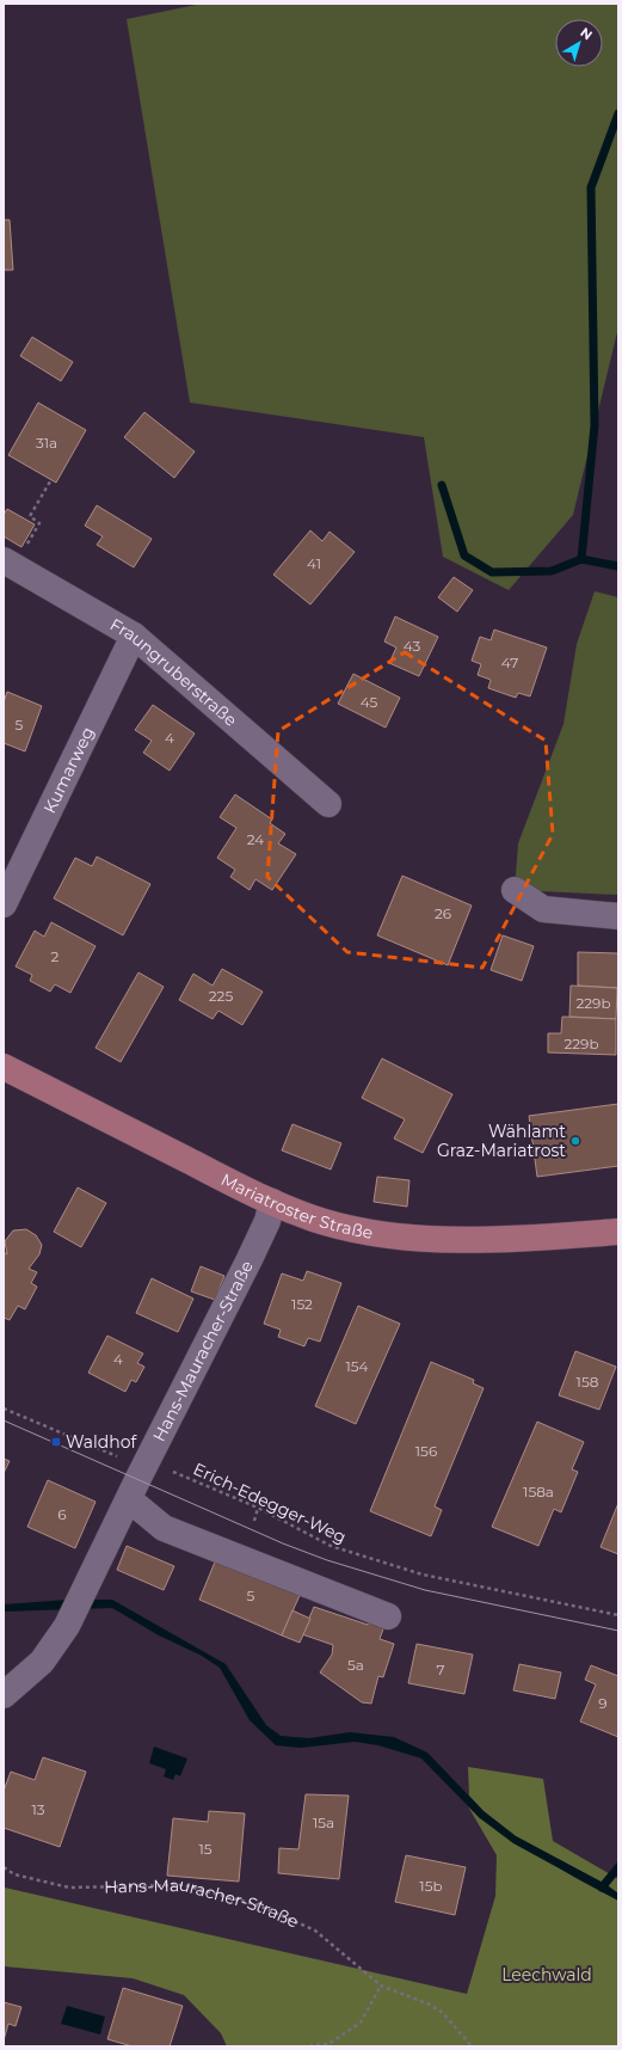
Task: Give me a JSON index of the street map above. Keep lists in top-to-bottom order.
{
  "streets": {
    "main road": ["Mariatroster Straße"],
    "street": ["Fraungruberstraße", "Kumarweg", "Hans-Mauracher-Straße"],
    "path": ["Erich-Edegger-Weg"]
  },
  "crossings": [
    ["Fraungruberstraße", "Kumarweg"],
    ["Mariatroster Straße", "Hans-Mauracher-Straße"],
    ["Hans-Mauracher-Straße", "Erich-Edegger-Weg"]
  ],
  "parks": ["Leechwald"],
  "places": {
    "other": ["Wählamt Graz-Mariatrost"],
    "transit": ["Waldhof"]
  },
  "house_numbers": [
    "31a",
    "41",
    "43",
    "47",
    "45",
    "5",
    "4",
    "24",
    "26",
    "2",
    "225",
    "229b",
    "229b",
    "152",
    "4",
    "154",
    "158",
    "156",
    "158a",
    "6",
    "5",
    "5a",
    "7",
    "9",
    "13",
    "15a",
    "15",
    "15b"
  ],
  "north": "top right"
}
